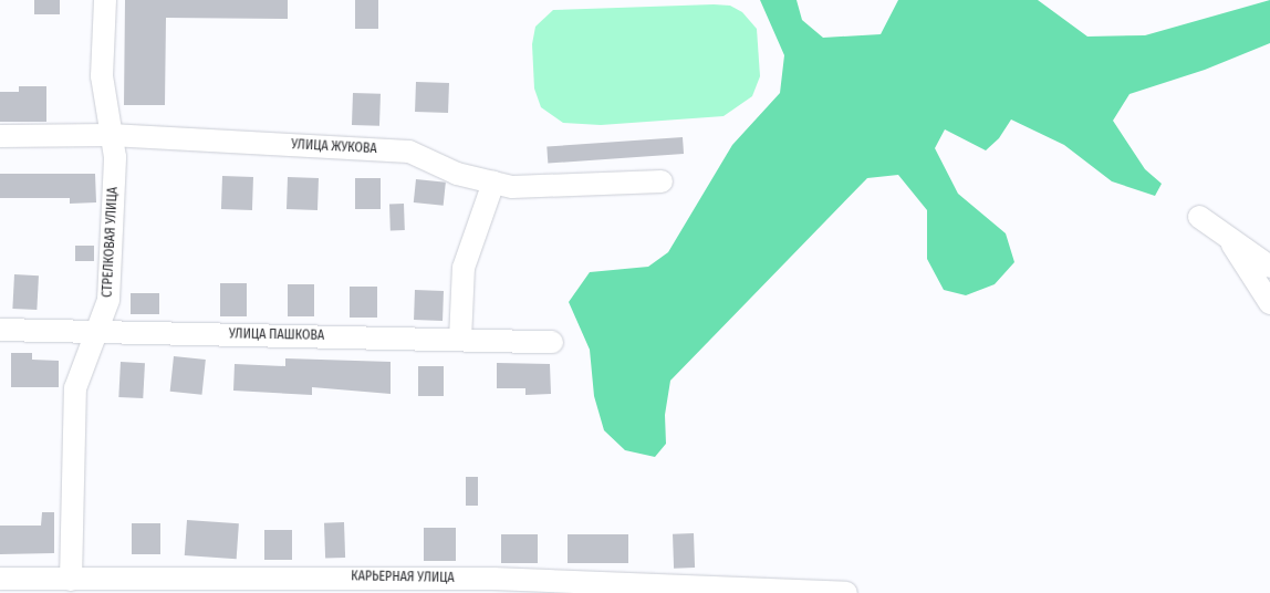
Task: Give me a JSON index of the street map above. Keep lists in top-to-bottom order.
{
  "streets": {
    "street": [
      "УЛИЦА ЖУКОВА",
      "СТРЕЛКОВАЯ УЛИЦА",
      "УЛИЦА ПАШКОВА",
      "КАРЬЕРНАЯ УЛИЦА"
    ]
  },
  "crossings": [
    ["УЛИЦА ЖУКОВА", "СТРЕЛКОВАЯ УЛИЦА"],
    ["СТРЕЛКОВАЯ УЛИЦА", "УЛИЦА ПАШКОВА"],
    ["СТРЕЛКОВАЯ УЛИЦА", "КАРЬЕРНАЯ УЛИЦА"]
  ]
}
